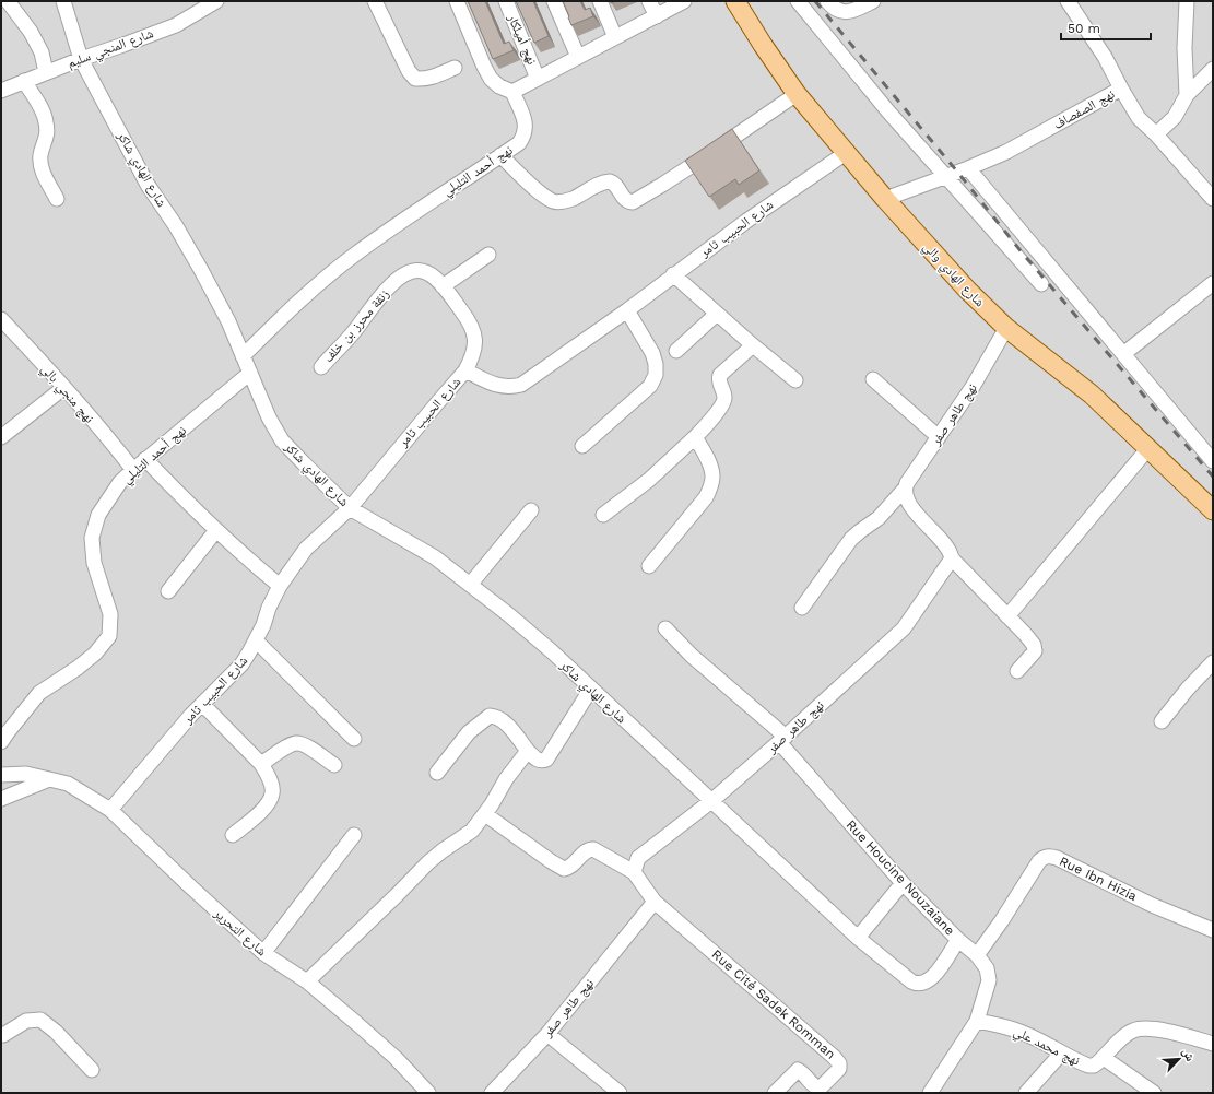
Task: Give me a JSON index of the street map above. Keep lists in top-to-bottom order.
{
  "streets": {
    "main road": ["شارع الهادي والي"],
    "street": [
      "نهج أميلكار",
      "شارع المنجي سليم",
      "نهج الصفصاف",
      "شارع الهادي شاكر",
      "نهج أحمد التليلي",
      "شارع الحبيب ثامر",
      "زنقة محرز بن خلف",
      "نهج منجي بالي",
      "نهج طاهر صفر",
      "Rue Houcine Nouzaiane",
      "Rue Ibn Hizia",
      "شارع التحرير",
      "Rue Cité Sadek Romman",
      "نهج محمد علي"
    ]
  },
  "crossings": [
    ["شارع المنجي سليم", "شارع الهادي شاكر"],
    ["نهج الصفصاف", "شارع الهادي والي"],
    ["شارع الهادي شاكر", "نهج أحمد التليلي"],
    ["شارع الهادي شاكر", "شارع الحبيب ثامر"],
    ["شارع الهادي شاكر", "نهج طاهر صفر"],
    ["شارع الهادي شاكر", "Rue Houcine Nouzaiane"],
    ["نهج أحمد التليلي", "نهج منجي بالي"],
    ["شارع الحبيب ثامر", "شارع الهادي والي"],
    ["شارع الحبيب ثامر", "زنقة محرز بن خلف"],
    ["شارع الحبيب ثامر", "شارع التحرير"],
    ["شارع الهادي والي", "نهج طاهر صفر"],
    ["نهج طاهر صفر", "Rue Houcine Nouzaiane"],
    ["نهج طاهر صفر", "Rue Cité Sadek Romman"],
    ["Rue Houcine Nouzaiane", "Rue Ibn Hizia"],
    ["Rue Houcine Nouzaiane", "نهج محمد علي"]
  ],
  "scale_bar": "50 m",
  "north": "top right"
}
